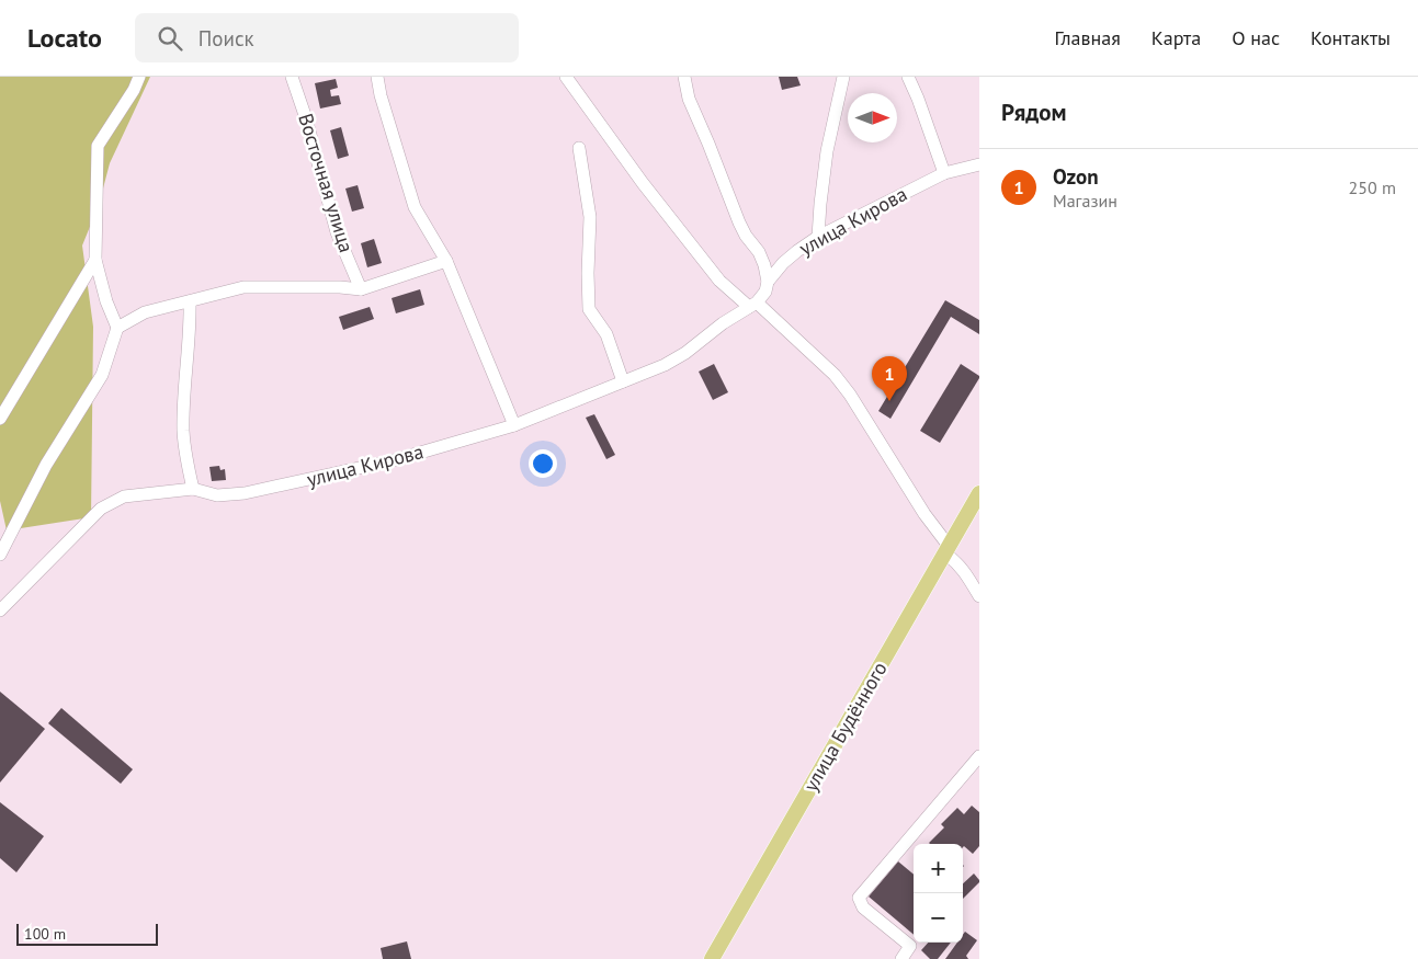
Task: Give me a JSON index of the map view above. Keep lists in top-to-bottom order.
{
  "streets": {
    "main road": ["улица Будённого"],
    "street": ["Восточная улица", "улица Кирова"]
  },
  "scale_bar": "100 m",
  "north": "right",
  "page": {
    "header": "Locato",
    "search": "Поиск",
    "nav": [
      "Главная",
      "Карта",
      "О нас",
      "Контакты"
    ],
    "heading": "Рядом",
    "list": [
      {
        "mark": "1",
        "name": "Ozon",
        "note": "Магазин",
        "value": "250 m"
      }
    ],
    "pins": "1",
    "map_buttons": ["+", "−"],
    "scale": "100 m"
  }
}
